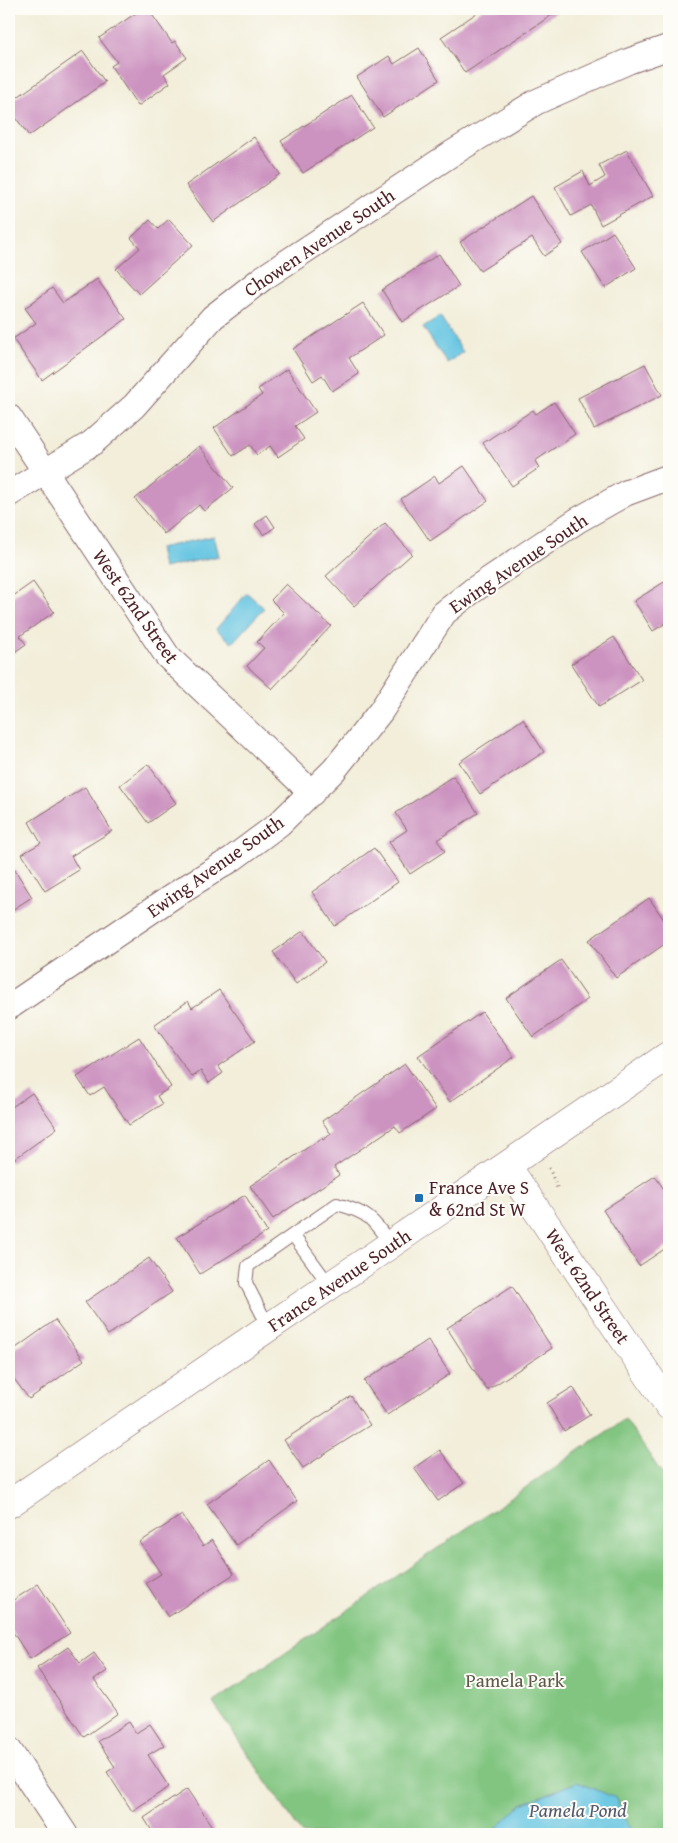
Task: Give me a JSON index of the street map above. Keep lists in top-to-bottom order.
{
  "streets": {
    "main road": ["West 62nd Street", "France Avenue South"],
    "street": ["Chowen Avenue South", "Ewing Avenue South"]
  },
  "crossings": [
    ["Chowen Avenue South", "West 62nd Street"],
    ["Ewing Avenue South", "West 62nd Street"],
    ["West 62nd Street", "France Avenue South"]
  ],
  "water": ["Pamela Pond"],
  "parks": ["Pamela Park"],
  "places": {
    "transit": ["France Ave S & 62nd St W"]
  }
}
